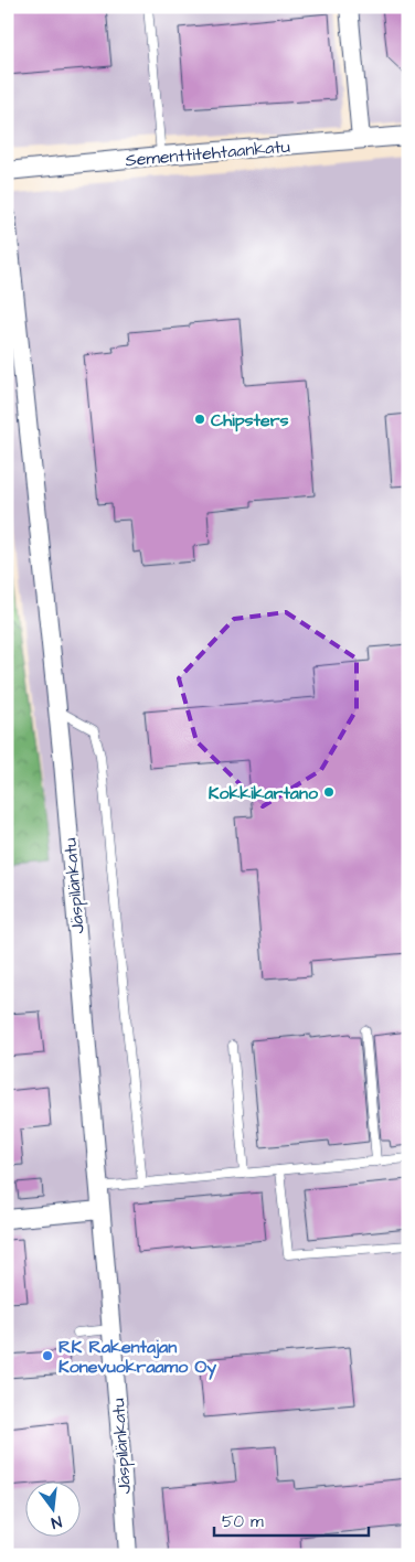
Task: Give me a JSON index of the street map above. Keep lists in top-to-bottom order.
{
  "streets": {
    "street": ["Sementtitehtaankatu", "Jäspilänkatu"]
  },
  "places": ["Chipsters", "Kokkikartano", "RK Rakentajan Konevuokraamo Oy"],
  "scale_bar": "50 m",
  "north": "bottom"
}
